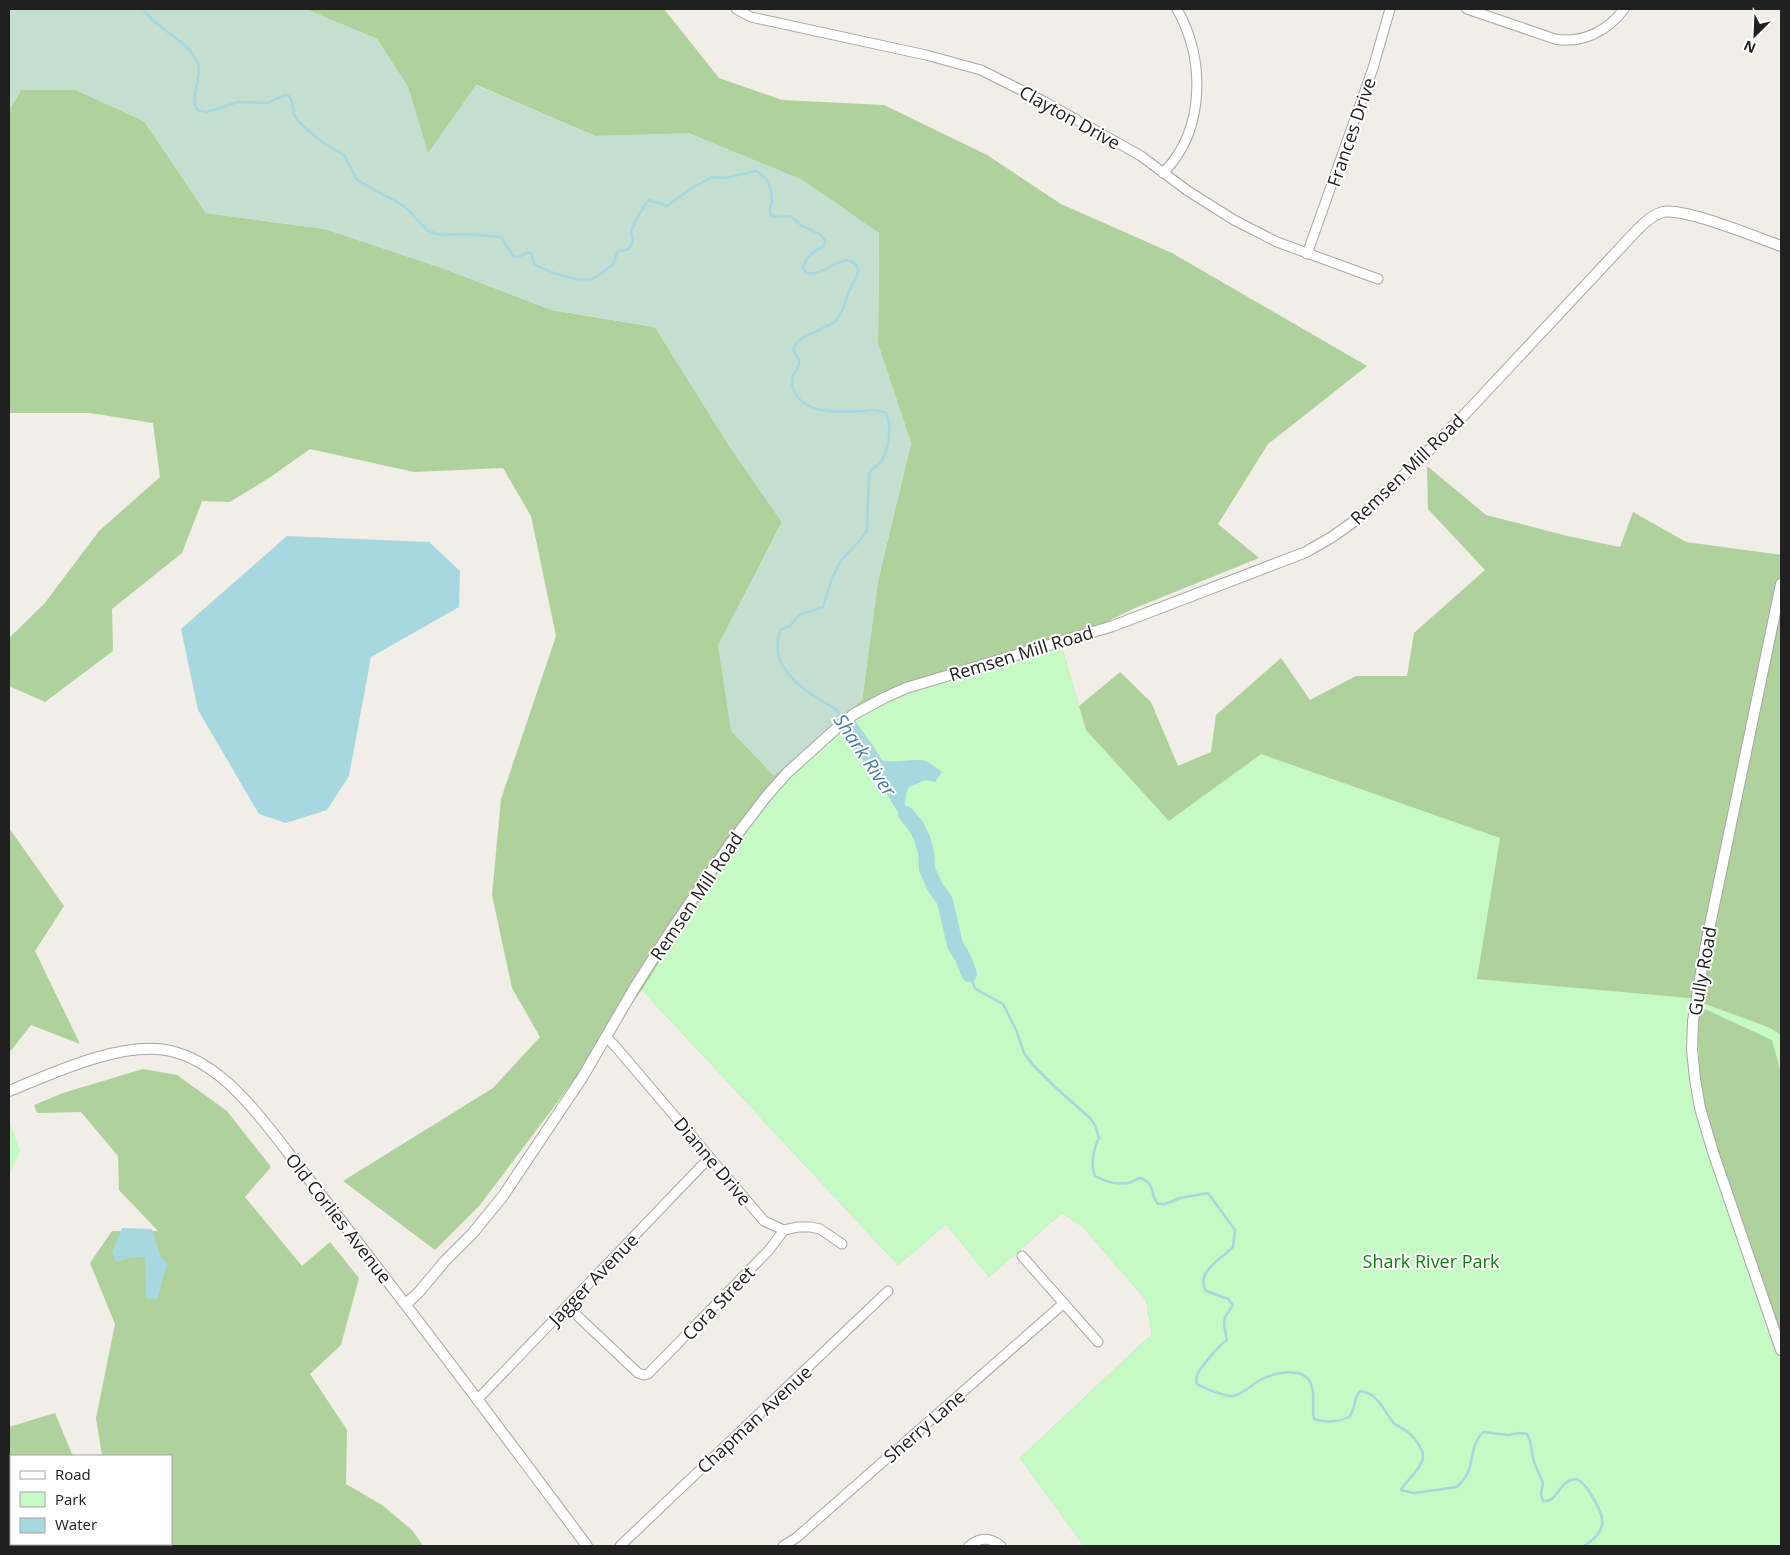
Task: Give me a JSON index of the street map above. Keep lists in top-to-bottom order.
{
  "streets": {
    "street": [
      "Clayton Drive",
      "Frances Drive",
      "Remsen Mill Road",
      "Gully Road",
      "Dianne Drive",
      "Old Corlies Avenue",
      "Jagger Avenue",
      "Cora Street",
      "Chapman Avenue",
      "Sherry Lane"
    ]
  },
  "crossings": [
    ["Clayton Drive", "Frances Drive"],
    ["Remsen Mill Road", "Dianne Drive"],
    ["Remsen Mill Road", "Old Corlies Avenue"],
    ["Dianne Drive", "Jagger Avenue"],
    ["Dianne Drive", "Cora Street"],
    ["Old Corlies Avenue", "Jagger Avenue"],
    ["Jagger Avenue", "Cora Street"]
  ],
  "water": ["Shark River"],
  "parks": ["Shark River Park"],
  "legend": ["Road", "Park", "Water"],
  "north": "bottom left"
}
